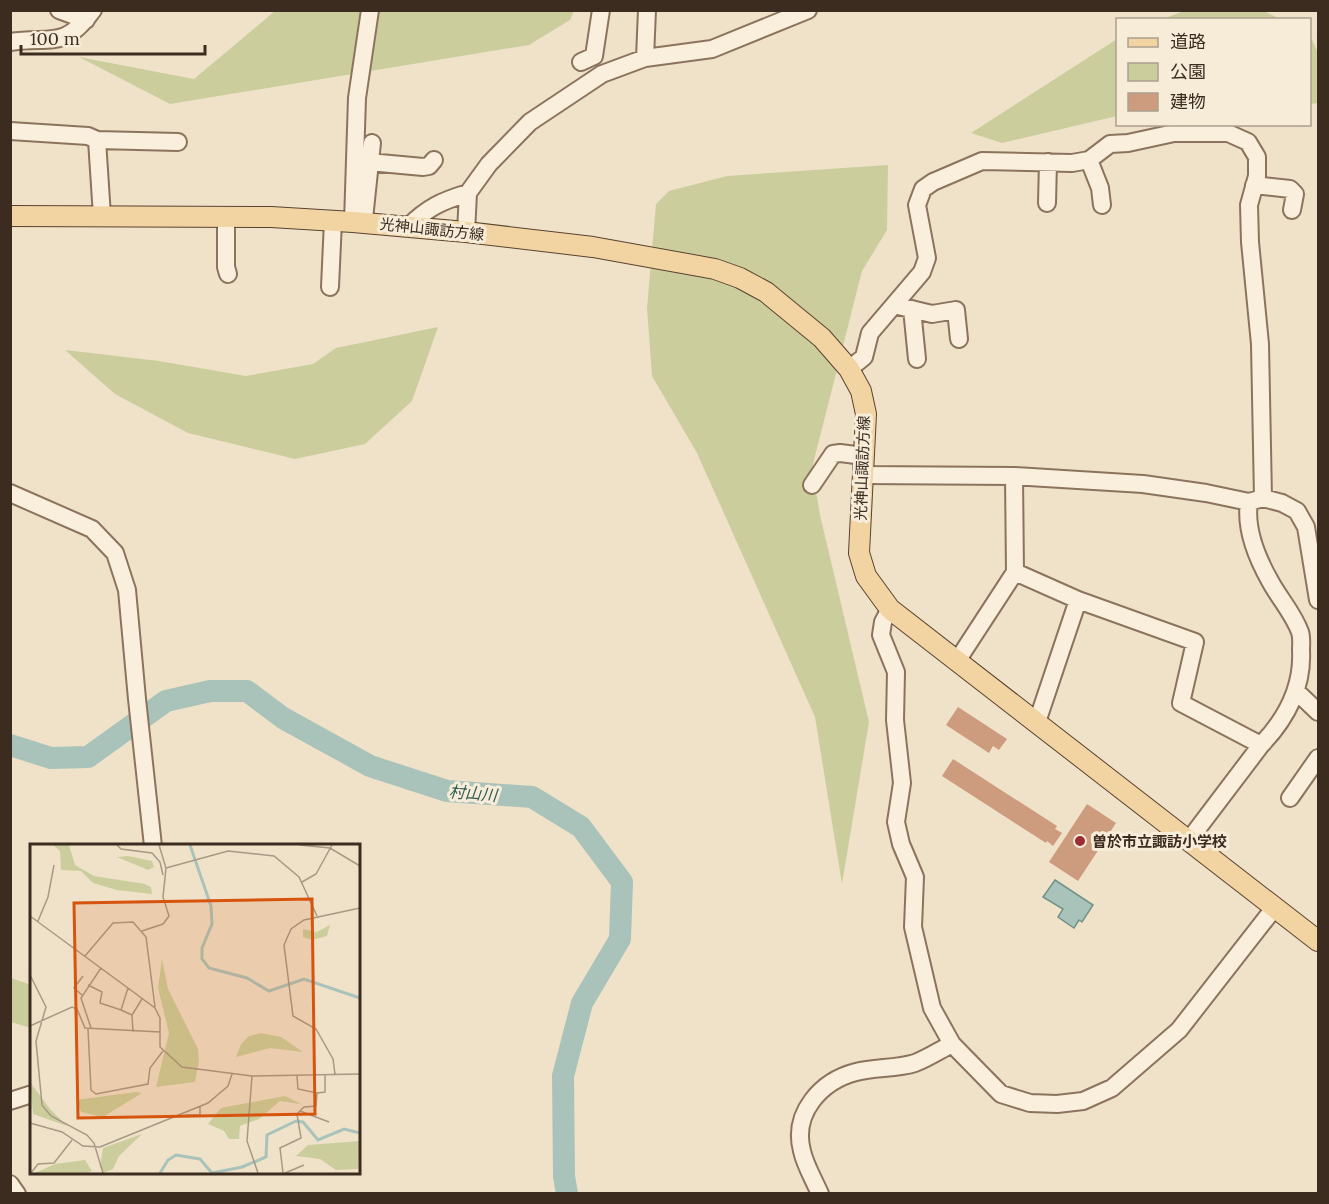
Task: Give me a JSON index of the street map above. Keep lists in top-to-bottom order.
{
  "streets": {
    "main road": ["光神山諏訪方線"]
  },
  "water": ["村山川"],
  "places": ["曽於市立諏訪小学校"],
  "legend": ["道路", "公園", "建物"],
  "scale_bar": "100 m"
}
